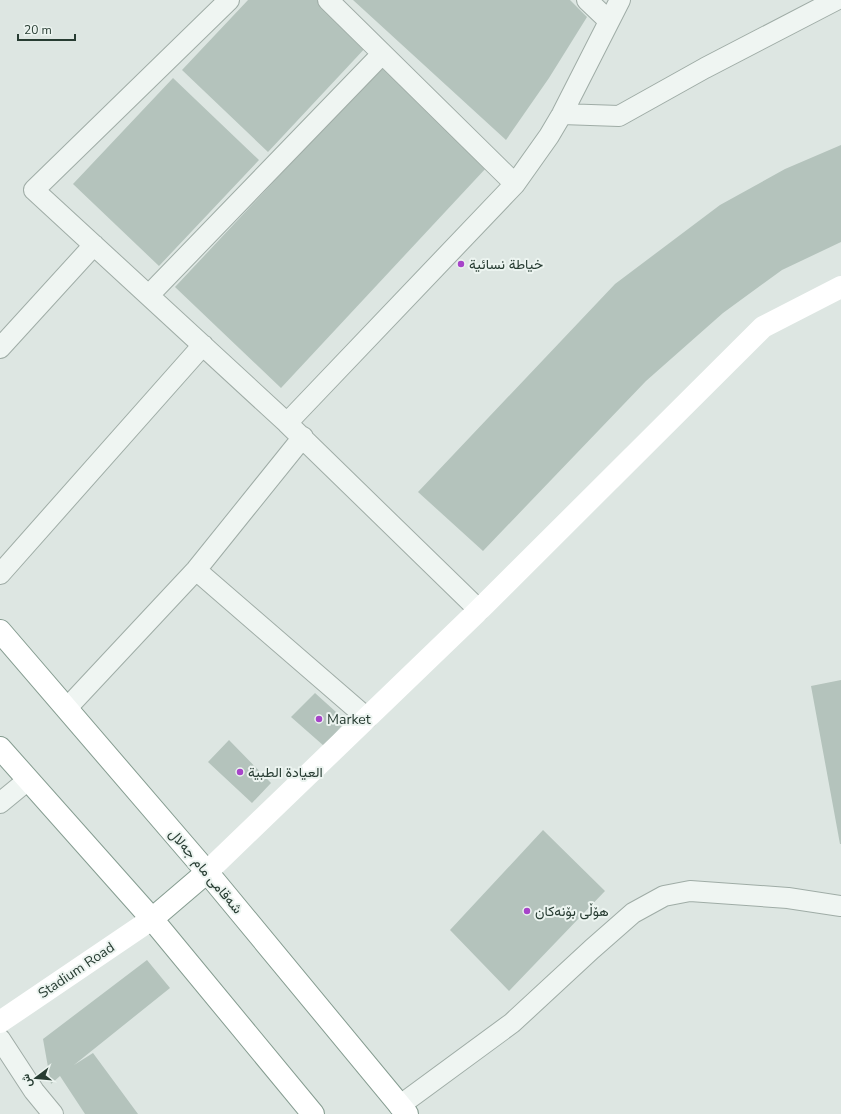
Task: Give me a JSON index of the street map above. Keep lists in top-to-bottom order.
{
  "streets": {
    "main road": ["شەقامی مام جەلال", "Stadium Road"]
  },
  "crossings": [
    ["شەقامی مام جەلال", "Stadium Road"]
  ],
  "places": [
    "خياطة نسائية",
    "Market",
    "العيادة الطبية",
    "هۆڵی بۆنەکان"
  ],
  "scale_bar": "20 m",
  "north": "left"
}
